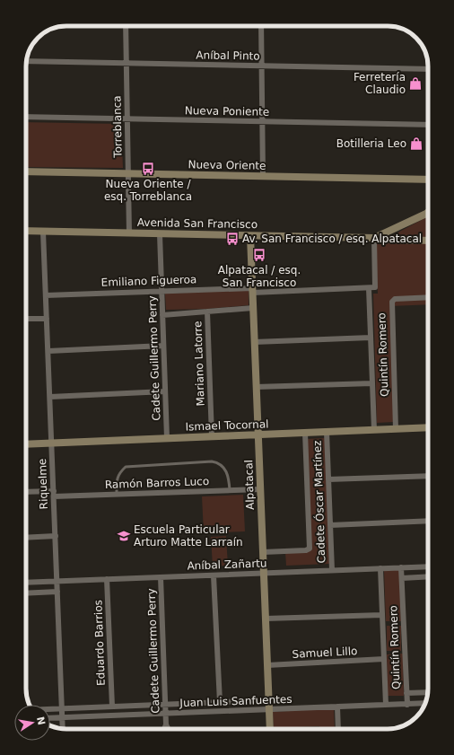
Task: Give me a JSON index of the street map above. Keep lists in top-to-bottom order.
{
  "streets": {
    "main road": [
      "Nueva Oriente",
      "Avenida San Francisco",
      "Ismael Tocornal",
      "Alpatacal"
    ],
    "street": [
      "Aníbal Pinto",
      "Nueva Poniente",
      "Torreblanca",
      "Emiliano Figueroa",
      "Quintín Romero",
      "Cadete Guillermo Perry",
      "Mariano Latorre",
      "Ramón Barros Luco",
      "Riquelme",
      "Cadete Óscar Martínez",
      "Aníbal Zañartu",
      "Eduardo Barrios",
      "Samuel Lillo",
      "Juan Luis Sanfuentes"
    ]
  },
  "crossings": [
    ["Aníbal Pinto", "Torreblanca"],
    ["Nueva Poniente", "Torreblanca"],
    ["Torreblanca", "Nueva Oriente"],
    ["Torreblanca", "Avenida San Francisco"],
    ["Avenida San Francisco", "Emiliano Figueroa"],
    ["Avenida San Francisco", "Cadete Guillermo Perry"],
    ["Avenida San Francisco", "Riquelme"],
    ["Avenida San Francisco", "Alpatacal"],
    ["Emiliano Figueroa", "Quintín Romero"],
    ["Emiliano Figueroa", "Cadete Guillermo Perry"],
    ["Emiliano Figueroa", "Riquelme"],
    ["Emiliano Figueroa", "Alpatacal"],
    ["Quintín Romero", "Ismael Tocornal"],
    ["Quintín Romero", "Aníbal Zañartu"],
    ["Quintín Romero", "Samuel Lillo"],
    ["Quintín Romero", "Juan Luis Sanfuentes"],
    ["Cadete Guillermo Perry", "Ismael Tocornal"],
    ["Cadete Guillermo Perry", "Aníbal Zañartu"],
    ["Cadete Guillermo Perry", "Juan Luis Sanfuentes"],
    ["Mariano Latorre", "Ismael Tocornal"],
    ["Ismael Tocornal", "Riquelme"],
    ["Ismael Tocornal", "Alpatacal"],
    ["Ismael Tocornal", "Cadete Óscar Martínez"],
    ["Ramón Barros Luco", "Riquelme"],
    ["Ramón Barros Luco", "Alpatacal"],
    ["Riquelme", "Aníbal Zañartu"],
    ["Riquelme", "Juan Luis Sanfuentes"],
    ["Alpatacal", "Cadete Óscar Martínez"],
    ["Alpatacal", "Aníbal Zañartu"],
    ["Alpatacal", "Samuel Lillo"],
    ["Alpatacal", "Juan Luis Sanfuentes"],
    ["Cadete Óscar Martínez", "Aníbal Zañartu"],
    ["Aníbal Zañartu", "Eduardo Barrios"],
    ["Eduardo Barrios", "Juan Luis Sanfuentes"]
  ],
  "places": {
    "shop": ["Ferretería Claudio", "Botilleria Leo"],
    "bus stop": ["Nueva Oriente / esq. Torreblanca", "Av. San Francisco / esq. Alpatacal", "Alpatacal / esq. San Francisco"],
    "school or university": ["Escuela Particular Arturo Matte Larraín"]
  },
  "north": "right"
}
